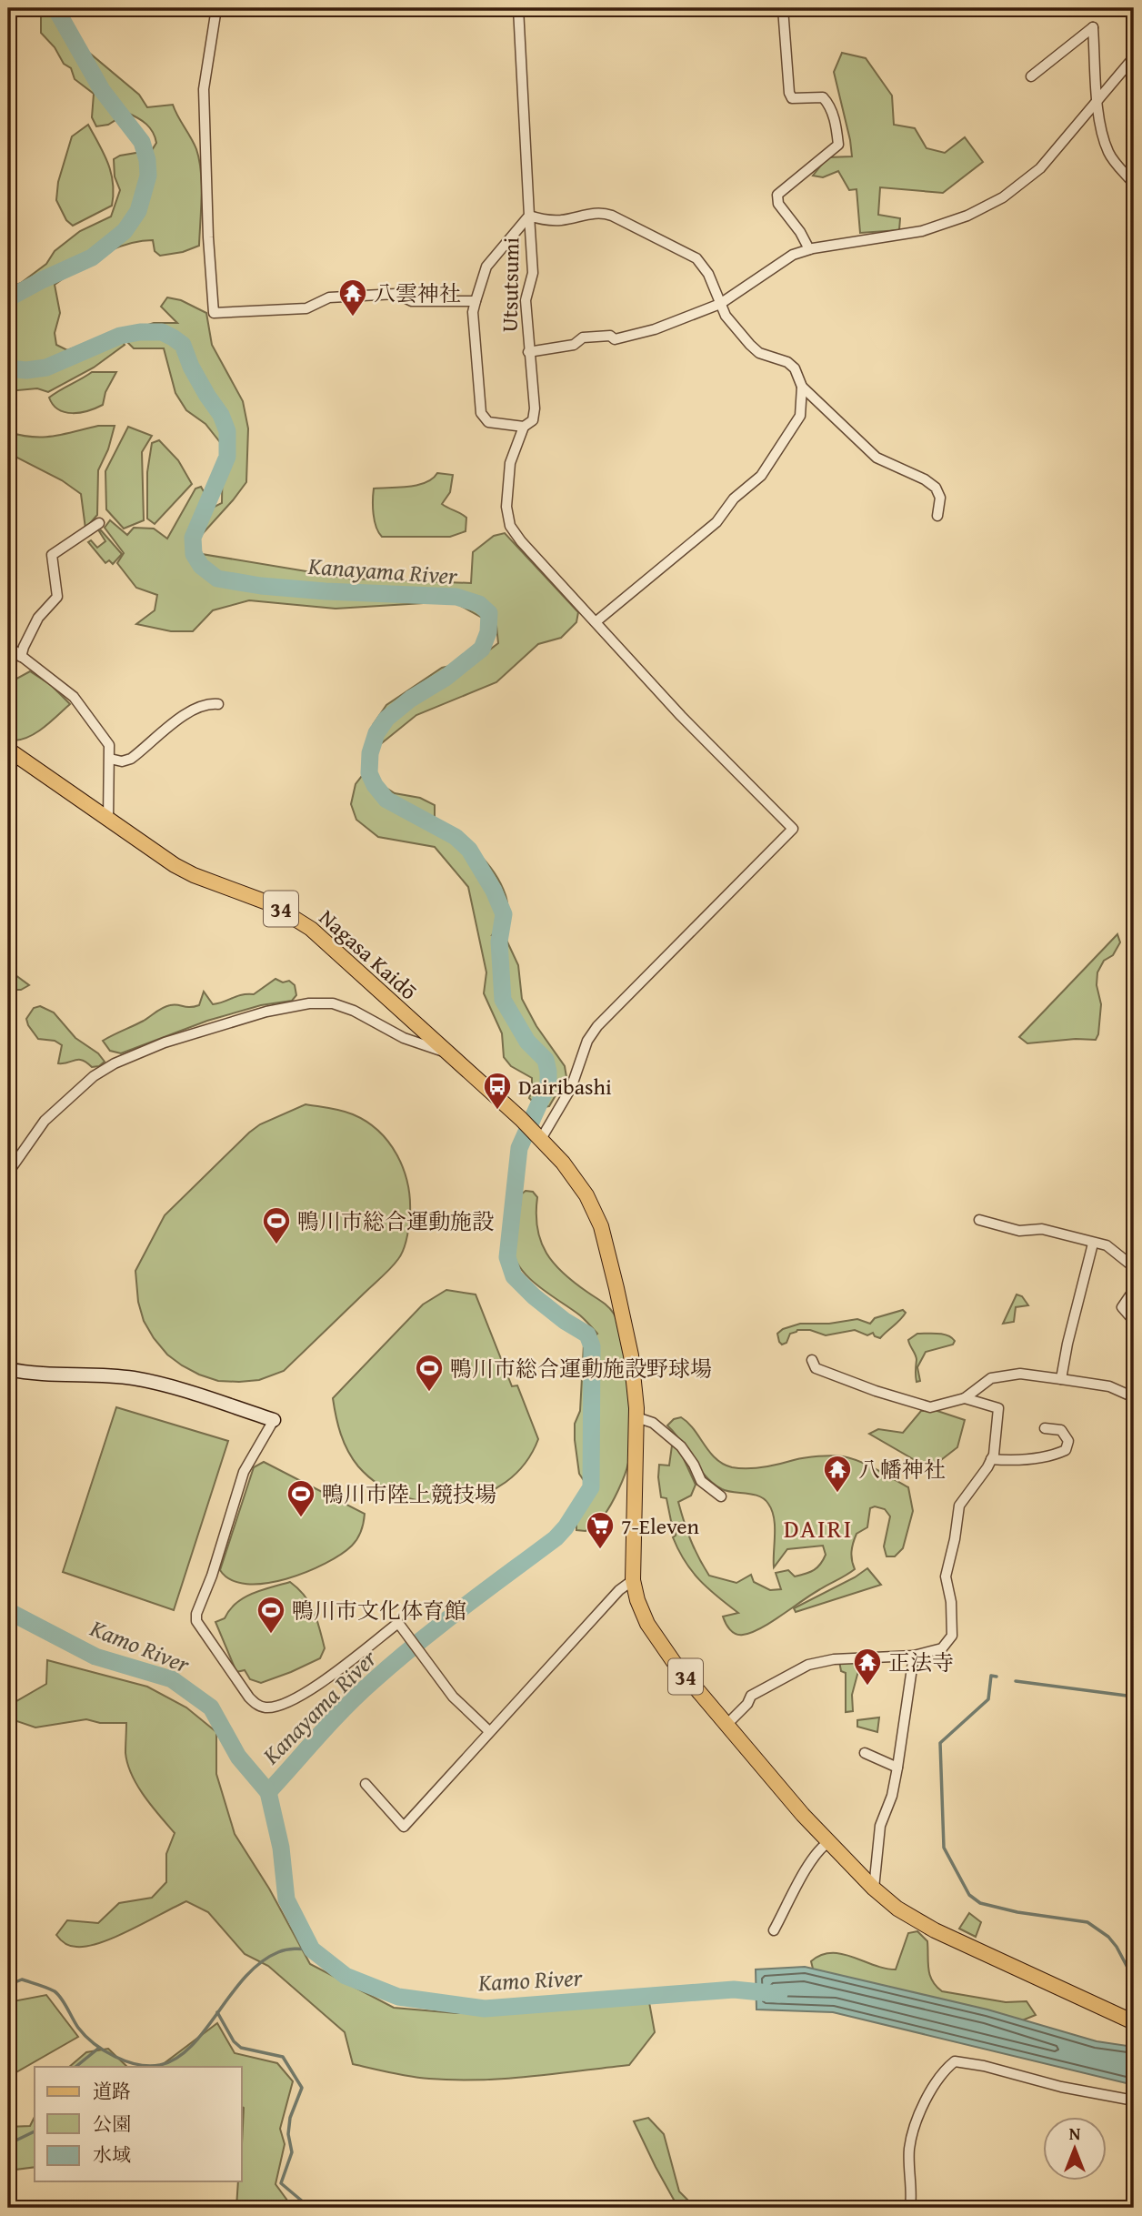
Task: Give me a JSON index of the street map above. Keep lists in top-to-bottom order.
{
  "streets": {
    "main road": ["34", "Nagasa Kaidō"],
    "street": ["Utsutsumi"]
  },
  "crossings": [
    ["Utsutsumi", "34"],
    ["Utsutsumi", "Nagasa Kaidō"],
    ["34", "Nagasa Kaidō"]
  ],
  "districts": ["DAIRI"],
  "water": ["Kanayama River", "Kamo River"],
  "places": {
    "temple": ["八雲神社", "八幡神社", "正法寺"],
    "bus stop": ["Dairibashi"],
    "sports": [
      "鴨川市総合運動施設",
      "鴨川市総合運動施設野球場",
      "鴨川市陸上競技場",
      "鴨川市文化体育館"
    ],
    "supermarket": ["7-Eleven"]
  },
  "legend": ["道路", "公園", "水域"],
  "north": "top"
}
